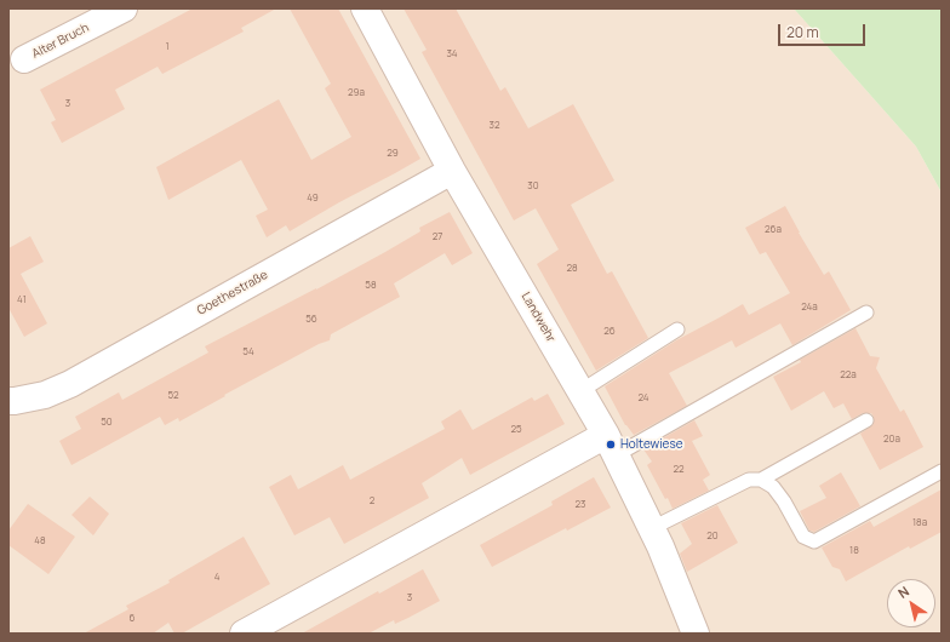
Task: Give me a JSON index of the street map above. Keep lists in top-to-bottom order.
{
  "streets": {
    "street": ["Alter Bruch", "Goethestraße", "Landwehr"]
  },
  "crossings": [
    ["Goethestraße", "Landwehr"]
  ],
  "places": ["Holtewiese"],
  "house_numbers": [
    "1",
    "34",
    "29a",
    "3",
    "32",
    "29",
    "30",
    "49",
    "26a",
    "27",
    "28",
    "58",
    "41",
    "24a",
    "56",
    "26",
    "54",
    "22a",
    "52",
    "24",
    "50",
    "25",
    "20a",
    "22",
    "2",
    "23",
    "18a",
    "20",
    "48",
    "18",
    "4",
    "3",
    "6"
  ],
  "scale_bar": "20 m",
  "north": "top left"
}
